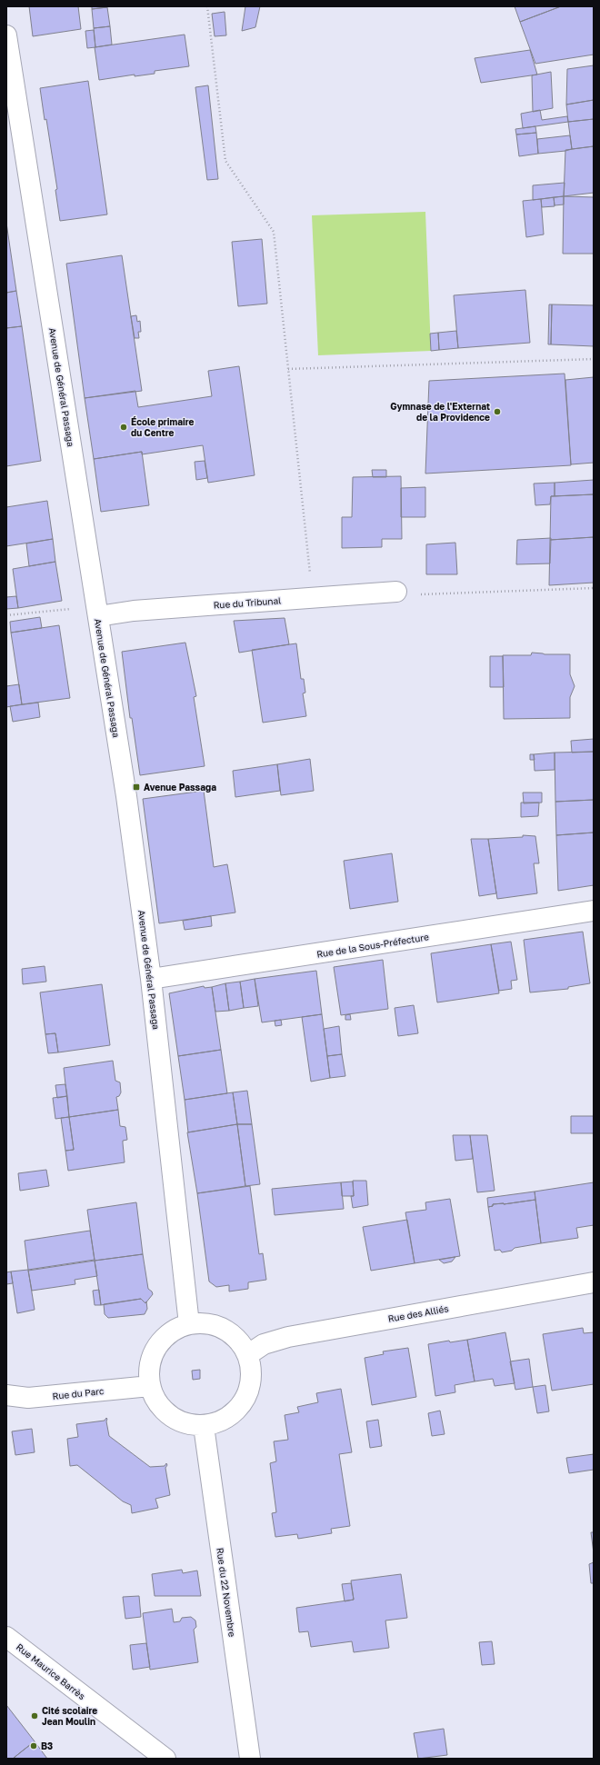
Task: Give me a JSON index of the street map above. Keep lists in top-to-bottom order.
{
  "streets": {
    "street": [
      "Avenue de Général Passaga",
      "Rue du Tribunal",
      "Rue de la Sous-Préfecture",
      "Rue des Alliés",
      "Rue du Parc",
      "Rue du 22 Novembre",
      "Rue Maurice Barrès"
    ]
  },
  "crossings": [
    ["Avenue de Général Passaga", "Rue du Tribunal"],
    ["Avenue de Général Passaga", "Rue de la Sous-Préfecture"],
    ["Avenue de Général Passaga", "Rue des Alliés"],
    ["Avenue de Général Passaga", "Rue du Parc"],
    ["Avenue de Général Passaga", "Rue du 22 Novembre"],
    ["Rue des Alliés", "Rue du Parc"],
    ["Rue des Alliés", "Rue du 22 Novembre"],
    ["Rue du Parc", "Rue du 22 Novembre"]
  ],
  "places": {
    "other": [
      "Gymnase de l'Externat de la Providence",
      "École primaire du Centre",
      "Cité scolaire Jean Moulin",
      "B3"
    ],
    "transit": ["Avenue Passaga"]
  }
}
